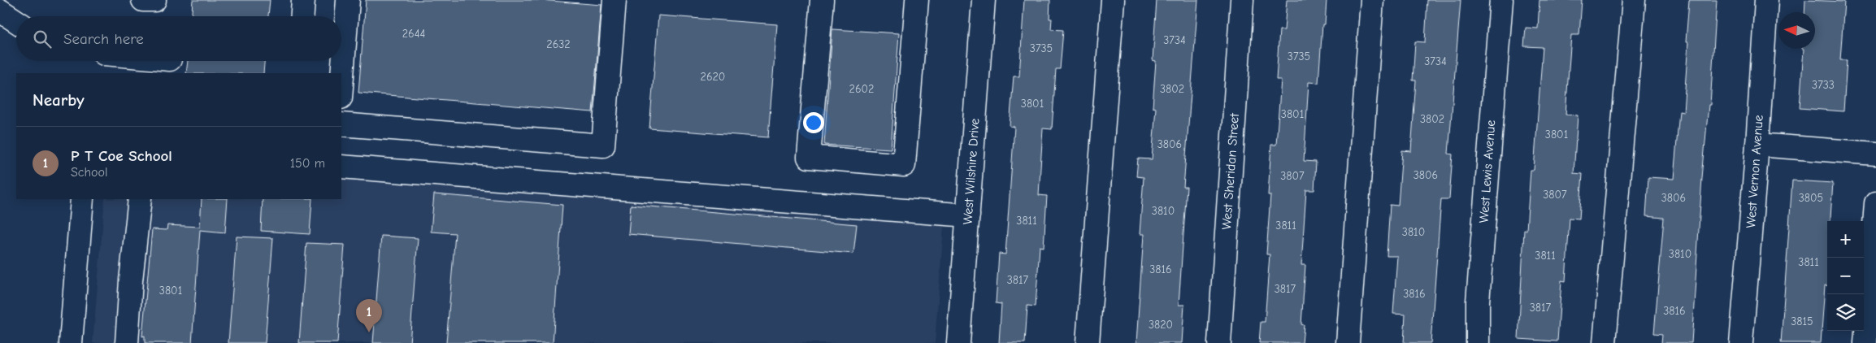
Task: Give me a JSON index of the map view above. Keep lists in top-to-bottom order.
{
  "streets": {
    "street": [
      "West Wilshire Drive",
      "West Sheridan Street",
      "West Lewis Avenue",
      "West Vernon Avenue"
    ]
  },
  "house_numbers": [
    "2644",
    "3734",
    "2632",
    "3735",
    "3735",
    "3734",
    "2620",
    "3733",
    "2602",
    "3802",
    "3801",
    "3801",
    "3802",
    "3801",
    "3806",
    "3806",
    "3807",
    "3807",
    "3806",
    "3805",
    "3810",
    "3811",
    "3811",
    "3810",
    "3810",
    "3811",
    "3811",
    "3816",
    "3817",
    "3817",
    "3801",
    "3816",
    "3817",
    "3816",
    "3815",
    "3820"
  ],
  "north": "left",
  "page": {
    "search": "Search here",
    "heading": "Nearby",
    "list": [
      {
        "mark": "1",
        "name": "P T Coe School",
        "note": "School",
        "value": "150 m"
      }
    ],
    "map_buttons": ["+", "−"],
    "pins": "1"
  }
}
